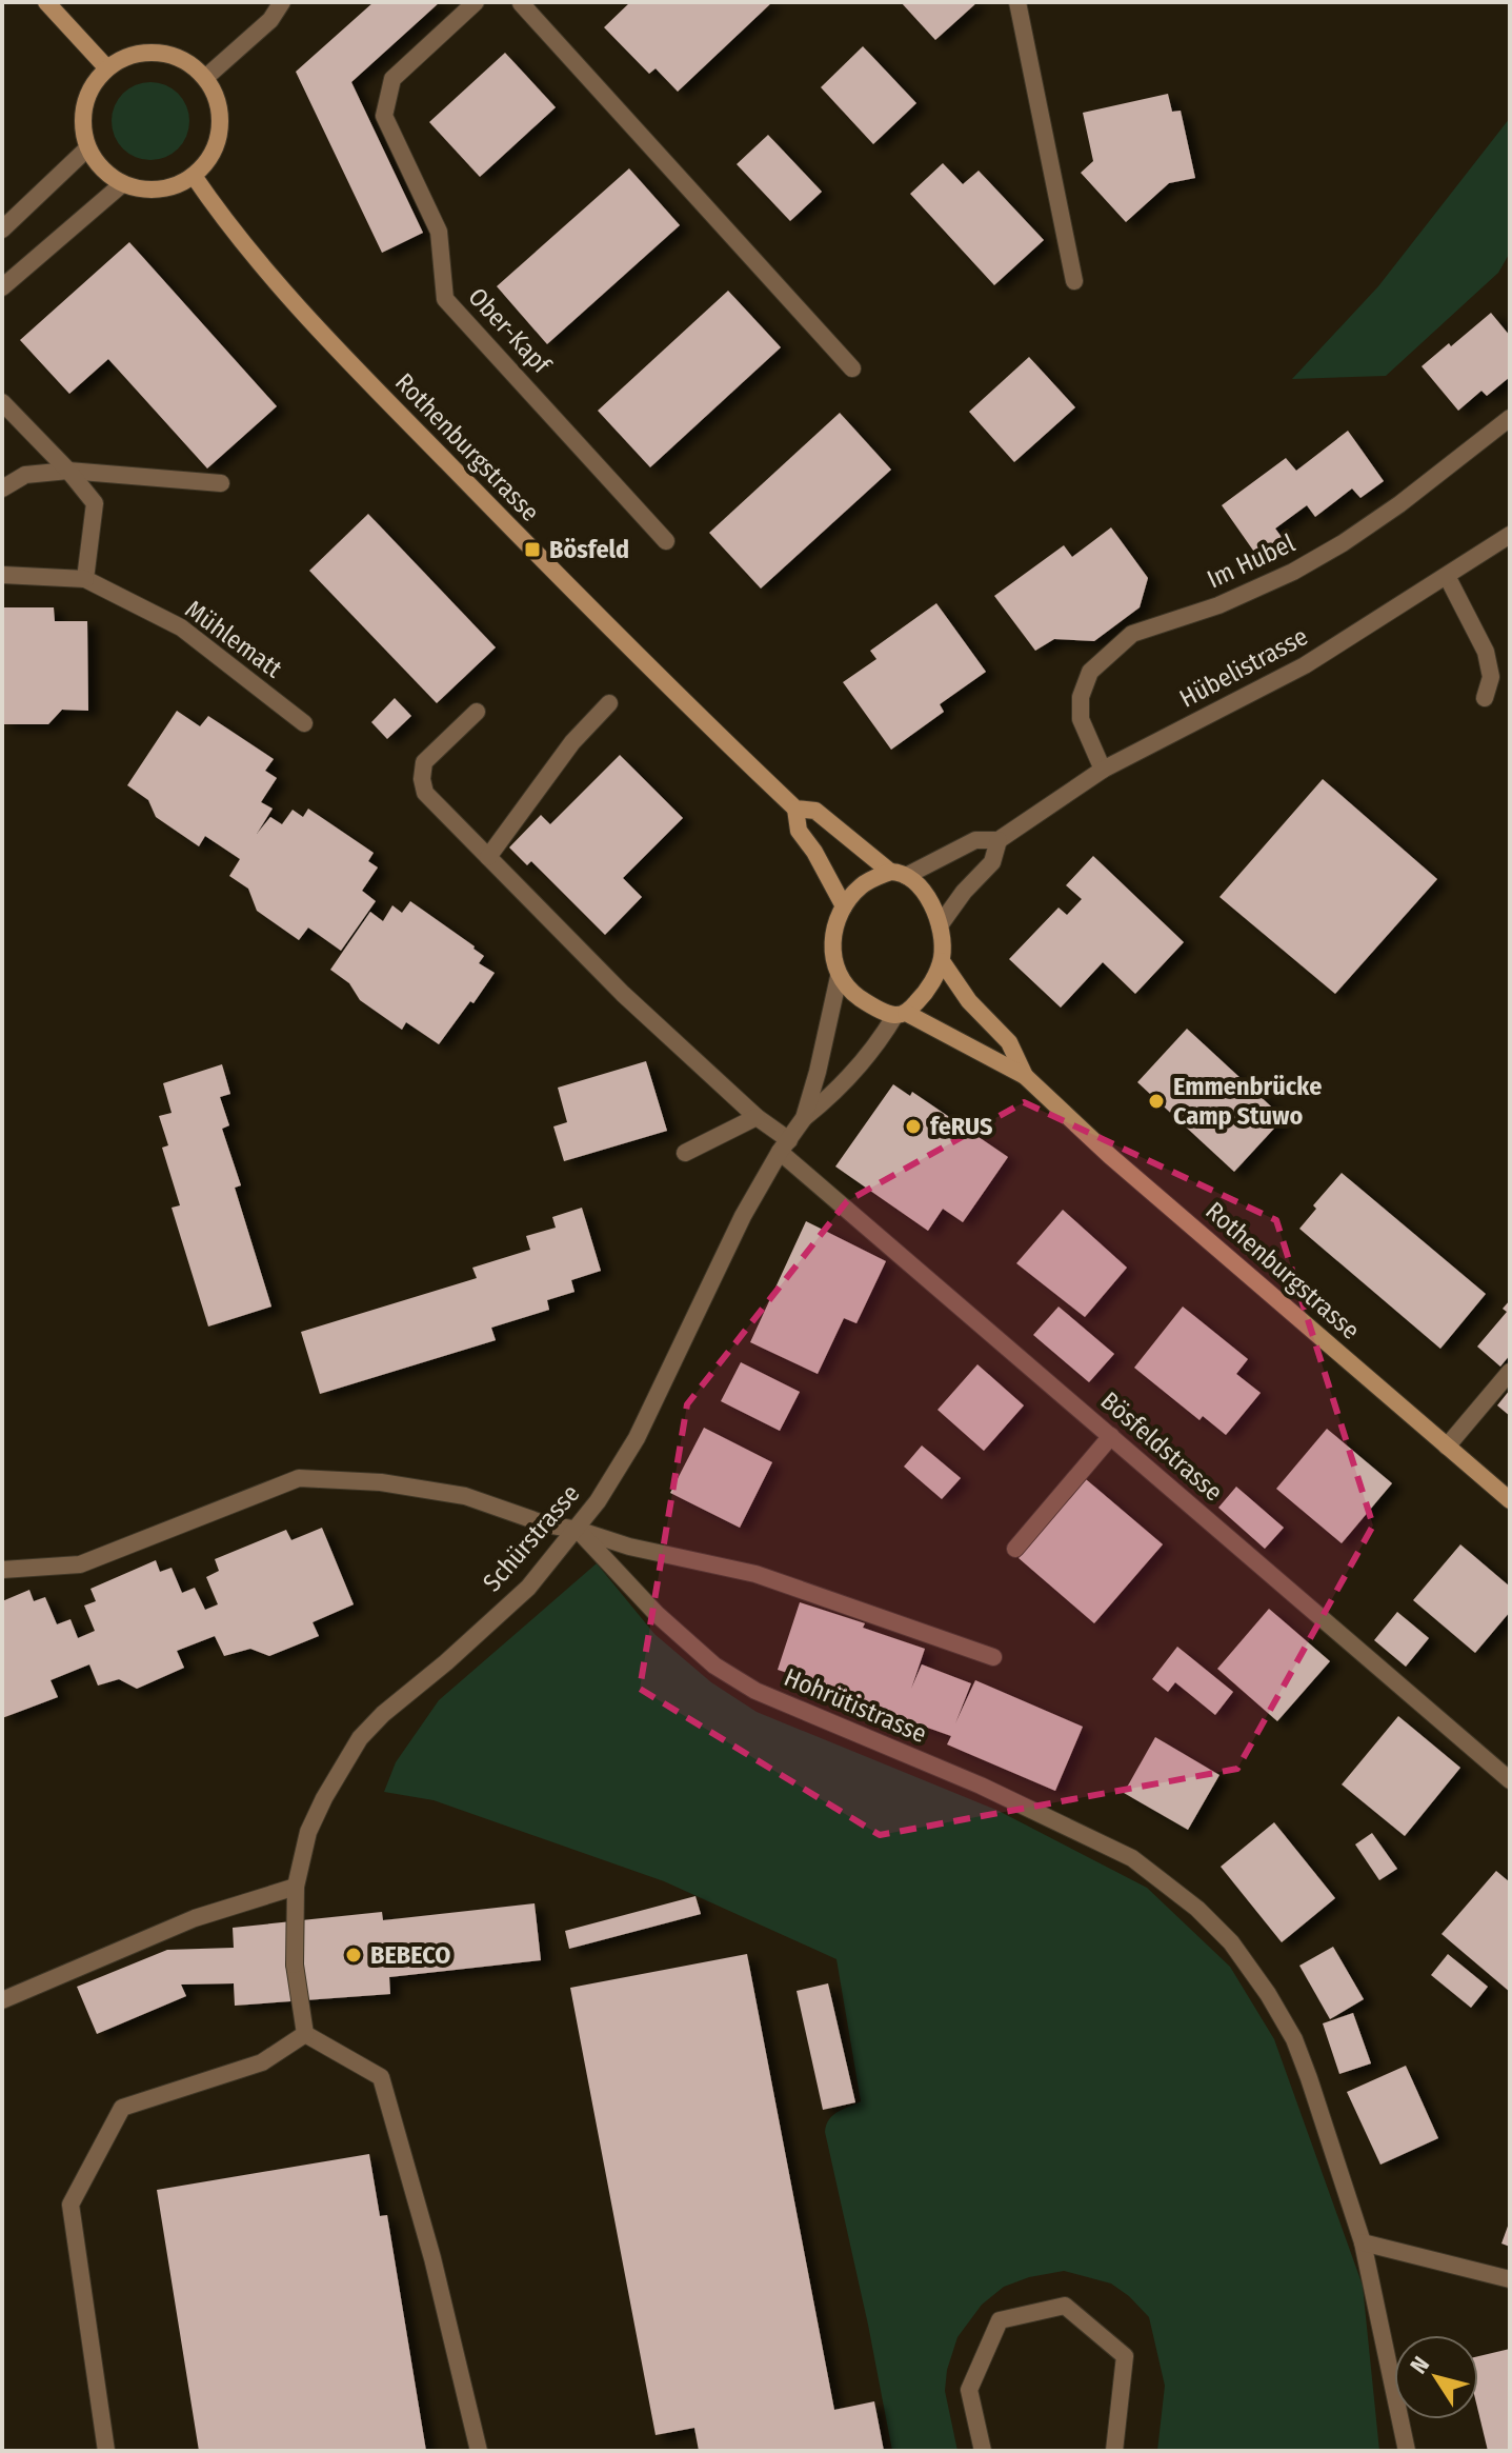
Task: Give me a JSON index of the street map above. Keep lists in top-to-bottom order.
{
  "streets": {
    "main road": ["Rothenburgstrasse"],
    "street": [
      "Ober-Kapf",
      "Im Hubel",
      "Mühlematt",
      "Hübelistrasse",
      "Bösfeldstrasse",
      "Schürstrasse",
      "Hohrütistrasse"
    ]
  },
  "crossings": [
    ["Rothenburgstrasse", "Hübelistrasse"],
    ["Rothenburgstrasse", "Schürstrasse"],
    ["Im Hubel", "Hübelistrasse"],
    ["Hübelistrasse", "Schürstrasse"],
    ["Bösfeldstrasse", "Schürstrasse"],
    ["Schürstrasse", "Hohrütistrasse"]
  ],
  "places": {
    "transit": ["Bösfeld"],
    "other": ["Emmenbrücke Camp Stuwo", "feRUS", "BEBECO"]
  },
  "north": "top left"
}
